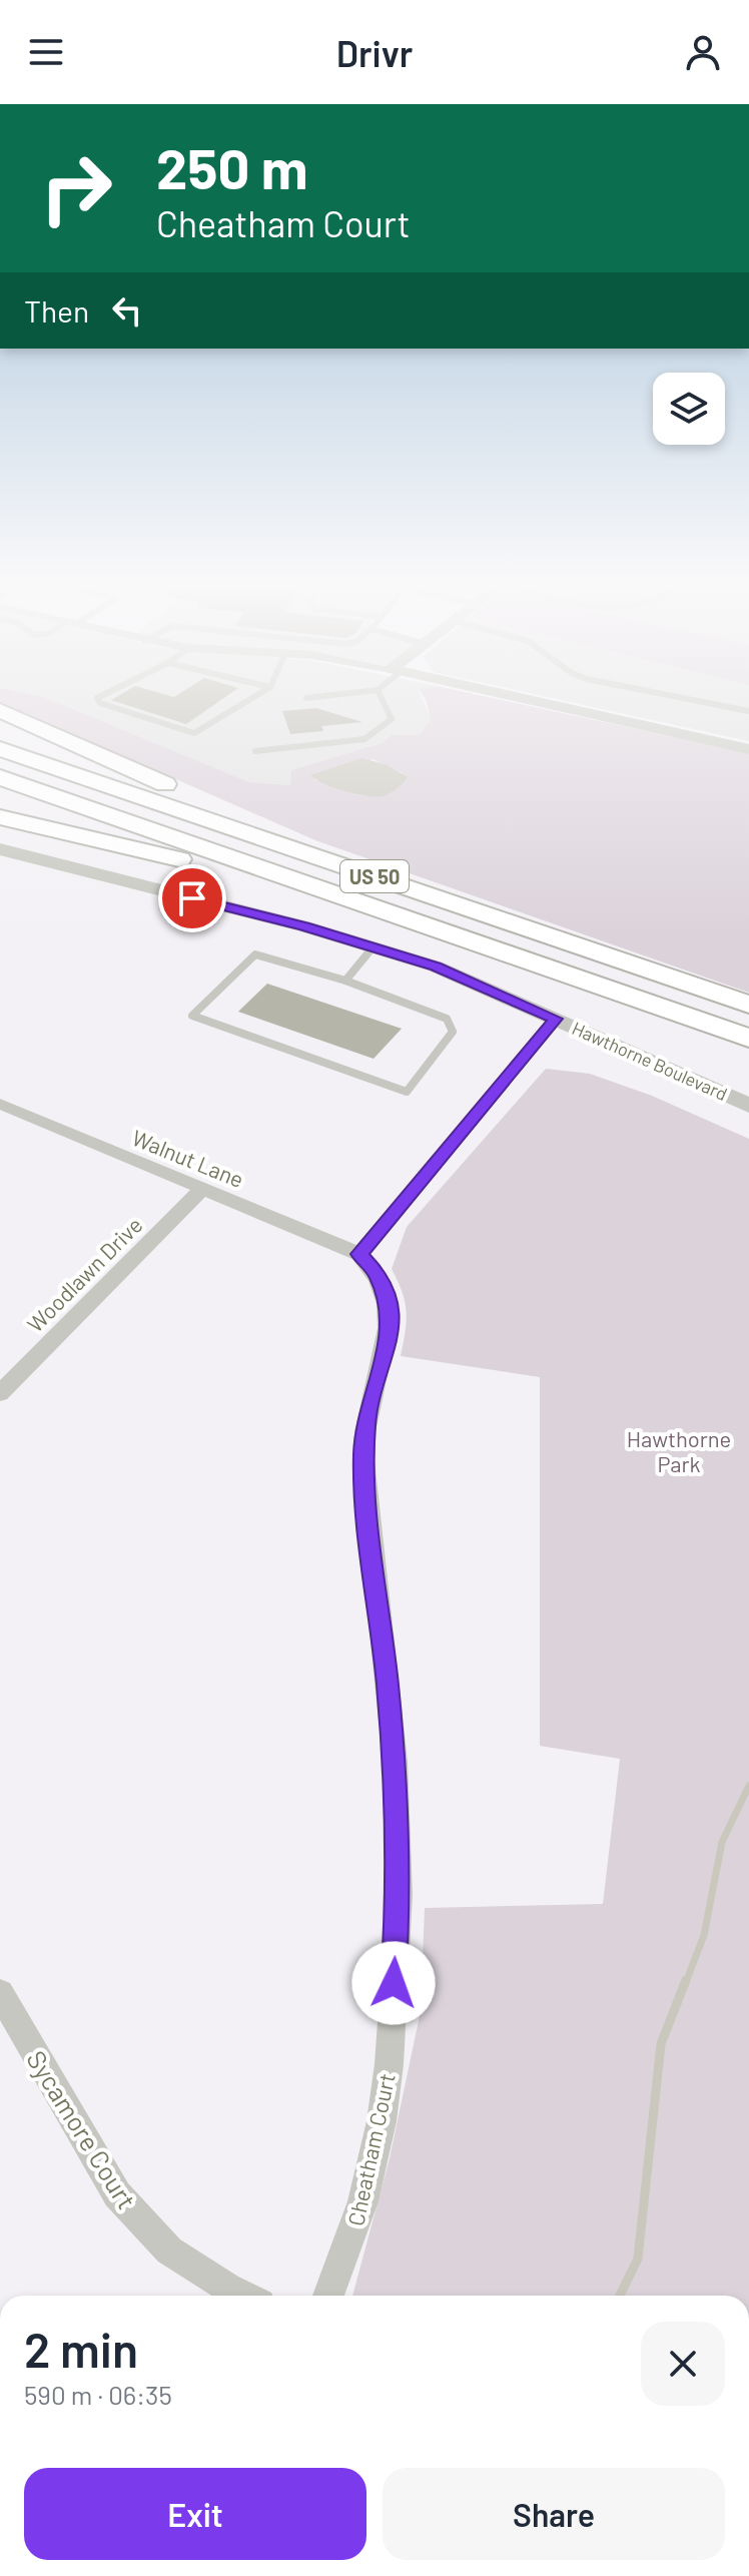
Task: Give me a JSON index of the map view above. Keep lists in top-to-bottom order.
{
  "streets": {
    "highway": ["US 50"],
    "street": [
      "Hawthorne Boulevard",
      "Walnut Lane",
      "Woodlawn Drive",
      "Sycamore Court",
      "Cheatham Court"
    ]
  },
  "crossings": [
    ["Walnut Lane", "Woodlawn Drive"],
    ["Walnut Lane", "Cheatham Court"]
  ],
  "parks": ["Hawthorne Park"],
  "page": {
    "header": "Drivr",
    "turn": ["250 m", "Cheatham Court"],
    "then": "Then",
    "heading": ["2 min", "590 m · 06:35"],
    "buttons": ["Exit", "Share"]
  }
}
